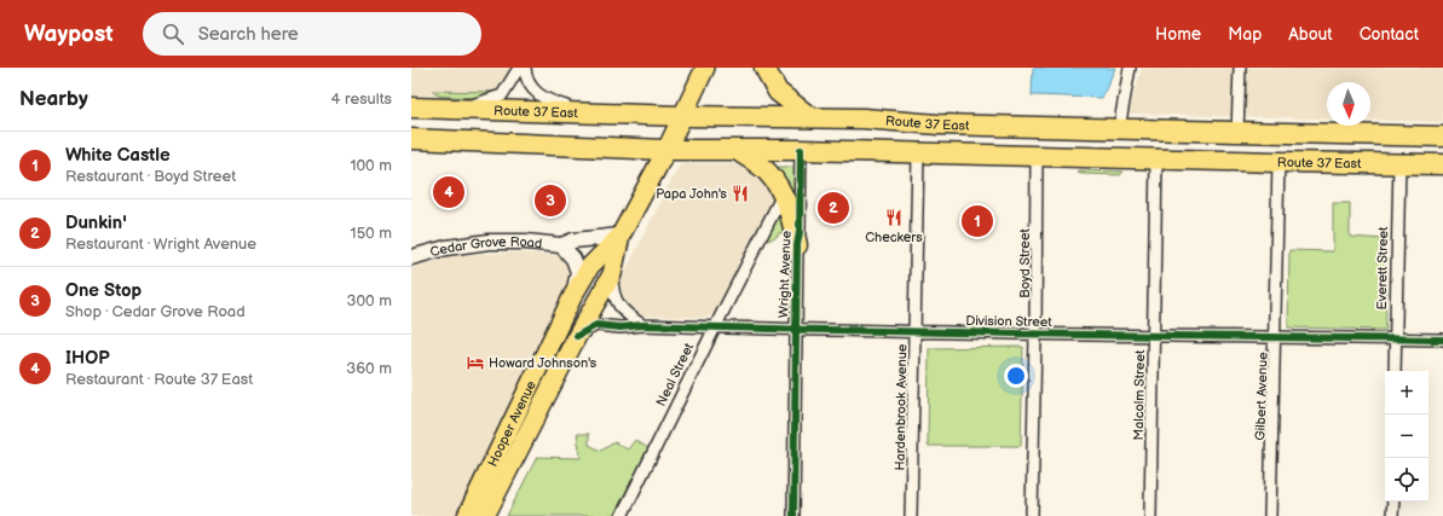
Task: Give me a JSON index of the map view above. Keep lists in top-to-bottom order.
{
  "streets": {
    "highway": ["Route 37 East"],
    "main road": ["Hooper Avenue"],
    "street": [
      "Cedar Grove Road",
      "Boyd Street",
      "Everett Street",
      "Wright Avenue",
      "Division Street",
      "Neal Street",
      "Malcolm Street",
      "Gilbert Avenue",
      "Hardenbrook Avenue"
    ]
  },
  "crossings": [
    ["Route 37 East", "Boyd Street"],
    ["Route 37 East", "Everett Street"],
    ["Route 37 East", "Wright Avenue"],
    ["Route 37 East", "Malcolm Street"],
    ["Route 37 East", "Gilbert Avenue"],
    ["Route 37 East", "Hardenbrook Avenue"],
    ["Route 37 East", "Hooper Avenue"],
    ["Cedar Grove Road", "Hooper Avenue"],
    ["Boyd Street", "Division Street"],
    ["Everett Street", "Division Street"],
    ["Wright Avenue", "Division Street"],
    ["Division Street", "Neal Street"],
    ["Division Street", "Malcolm Street"],
    ["Division Street", "Gilbert Avenue"],
    ["Division Street", "Hardenbrook Avenue"],
    ["Division Street", "Hooper Avenue"]
  ],
  "places": {
    "restaurant": ["Papa John's", "Checkers"],
    "hotel": ["Howard Johnson's"]
  },
  "north": "bottom",
  "page": {
    "header": "Waypost",
    "search": "Search here",
    "nav": [
      "Home",
      "Map",
      "About",
      "Contact"
    ],
    "heading": ["Nearby", "4 results"],
    "list": [
      {
        "mark": "1",
        "name": "White Castle",
        "note": "Restaurant · Boyd Street",
        "value": "100 m"
      },
      {
        "mark": "2",
        "name": "Dunkin'",
        "note": "Restaurant · Wright Avenue",
        "value": "150 m"
      },
      {
        "mark": "3",
        "name": "One Stop",
        "note": "Shop · Cedar Grove Road",
        "value": "300 m"
      },
      {
        "mark": "4",
        "name": "IHOP",
        "note": "Restaurant · Route 37 East",
        "value": "360 m"
      }
    ],
    "pins": [
      "4",
      "3",
      "2",
      "1"
    ],
    "map_buttons": ["+", "−"]
  }
}
